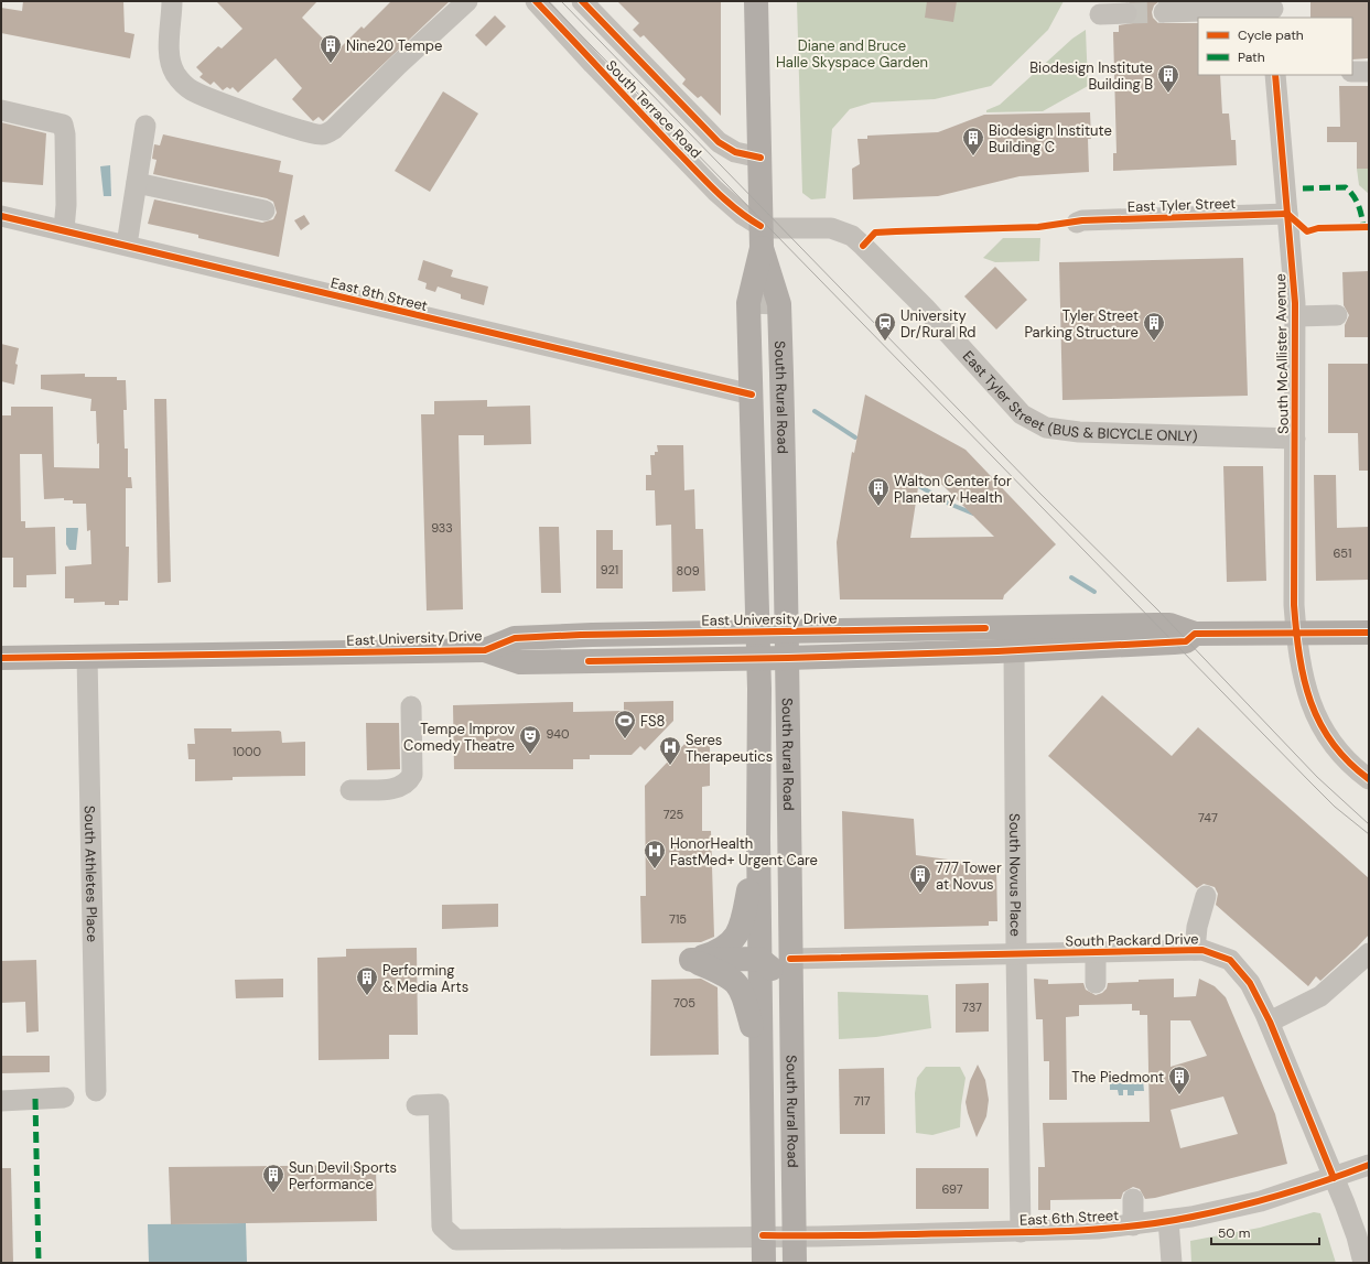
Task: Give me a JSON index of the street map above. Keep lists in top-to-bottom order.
{
  "streets": {
    "main road": ["South Rural Road", "East University Drive"],
    "street": [
      "South Terrace Road",
      "East Tyler Street",
      "East 8th Street",
      "South McAllister Avenue",
      "East Tyler Street (BUS & BICYCLE ONLY)",
      "South Athletes Place",
      "South Novus Place",
      "South Packard Drive",
      "East 6th Street"
    ]
  },
  "crossings": [
    ["South Terrace Road", "East Tyler Street (BUS & BICYCLE ONLY)"],
    ["South Terrace Road", "South Rural Road"],
    ["East Tyler Street", "South McAllister Avenue"],
    ["East 8th Street", "South Rural Road"],
    ["South McAllister Avenue", "East Tyler Street (BUS & BICYCLE ONLY)"],
    ["South McAllister Avenue", "East University Drive"],
    ["East Tyler Street (BUS & BICYCLE ONLY)", "South Rural Road"],
    ["South Rural Road", "East University Drive"],
    ["South Rural Road", "South Packard Drive"],
    ["South Rural Road", "East 6th Street"],
    ["East University Drive", "South Athletes Place"],
    ["East University Drive", "South Novus Place"],
    ["South Novus Place", "South Packard Drive"],
    ["South Novus Place", "East 6th Street"],
    ["South Packard Drive", "East 6th Street"]
  ],
  "parks": ["Diane and Bruce Halle Skyspace Garden"],
  "places": {
    "building": [
      "Nine20 Tempe",
      "Biodesign Institute Building B",
      "Biodesign Institute Building C",
      "Tyler Street Parking Structure",
      "Walton Center for Planetary Health",
      "777 Tower at Novus",
      "Performing & Media Arts",
      "The Piedmont",
      "Sun Devil Sports Performance"
    ],
    "station": ["University Dr/Rural Rd"],
    "sports": ["FS8"],
    "theatre": ["Tempe Improv Comedy Theatre"],
    "hospital": ["Seres Therapeutics", "HonorHealth FastMed+ Urgent Care"]
  },
  "house_numbers": [
    "933",
    "651",
    "921",
    "809",
    "940",
    "1000",
    "725",
    "747",
    "715",
    "705",
    "737",
    "717",
    "697"
  ],
  "legend": ["Cycle path", "Path"],
  "scale_bar": "50 m"
}
